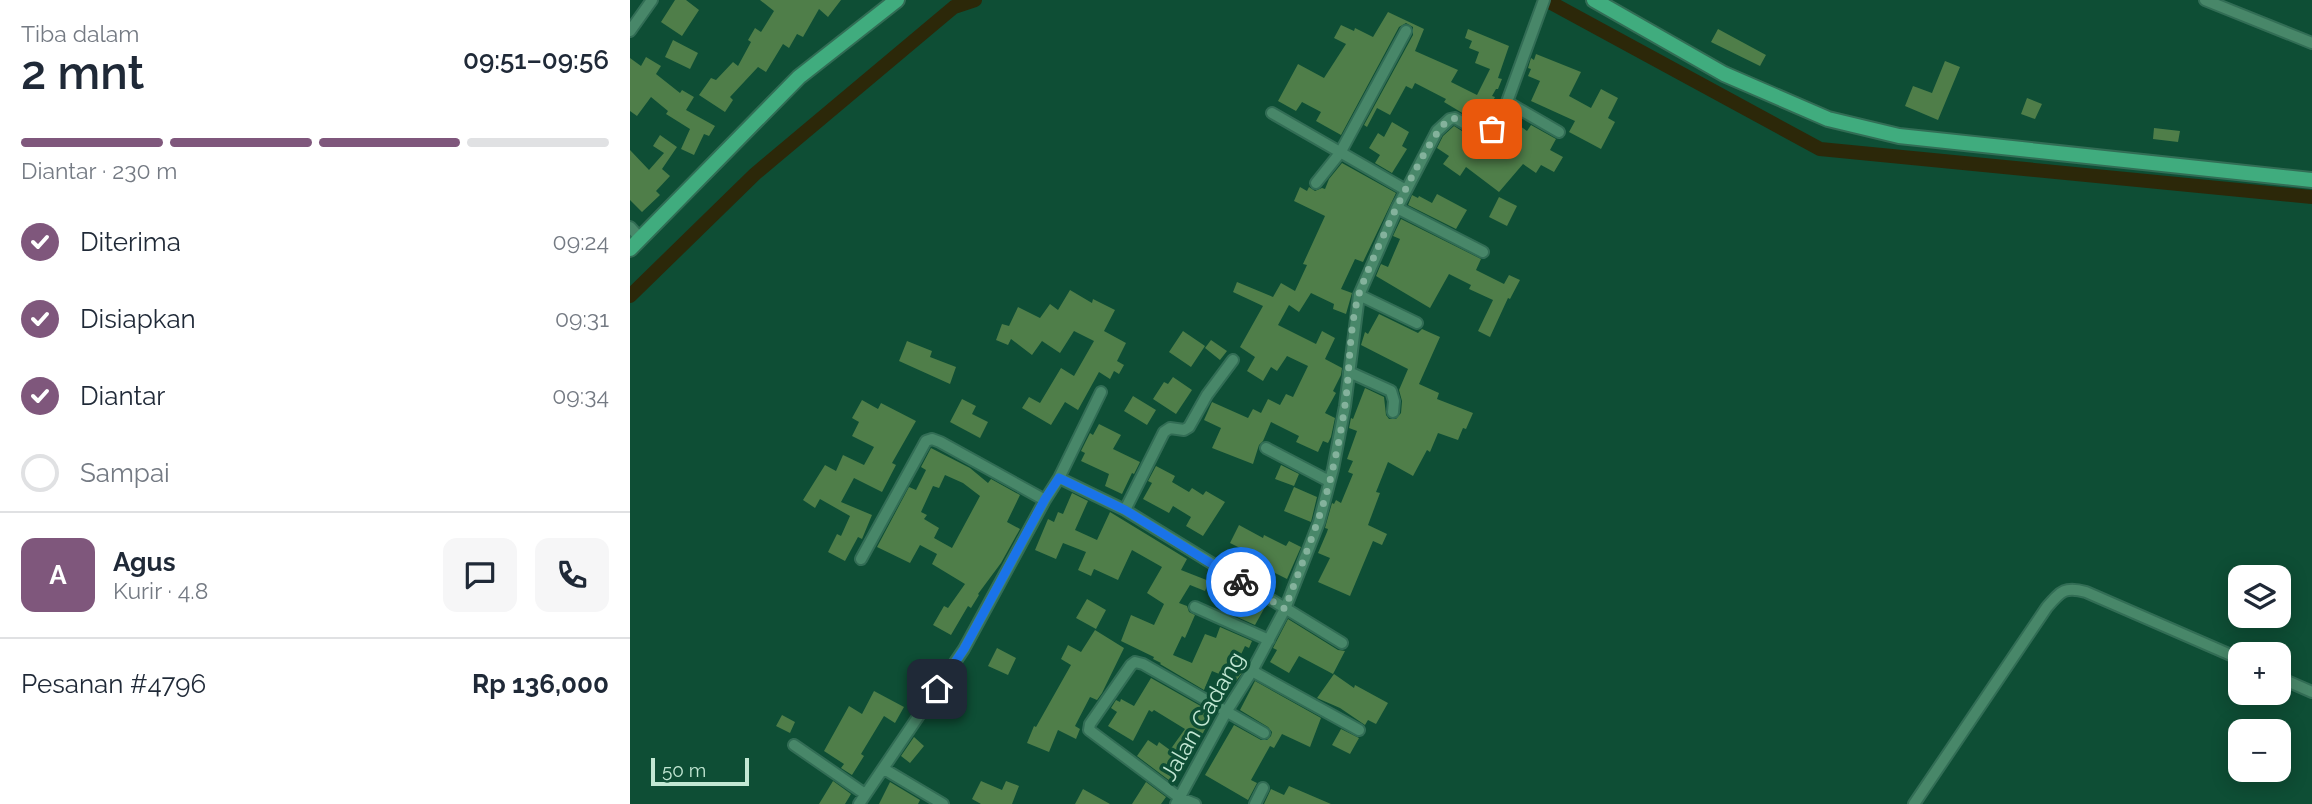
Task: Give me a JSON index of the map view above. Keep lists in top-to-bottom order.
{
  "streets": {
    "street": ["Jalan Cadang"]
  },
  "scale_bar": "50 m",
  "page": {
    "heading": ["2 mnt", "Tiba dalam", "09:51–09:56"],
    "panel": [
      "Agus",
      "Kurir · 4.8",
      "Pesanan #4796",
      "Rp 136,000"
    ],
    "bar": "Diantar · 230 m",
    "list": [
      ["Diterima", "09:24"],
      ["Disiapkan", "09:31"],
      ["Diantar", "09:34"],
      "Sampai"
    ],
    "round": "A",
    "map_buttons": ["+", "−"],
    "scale": "50 m"
  }
}
